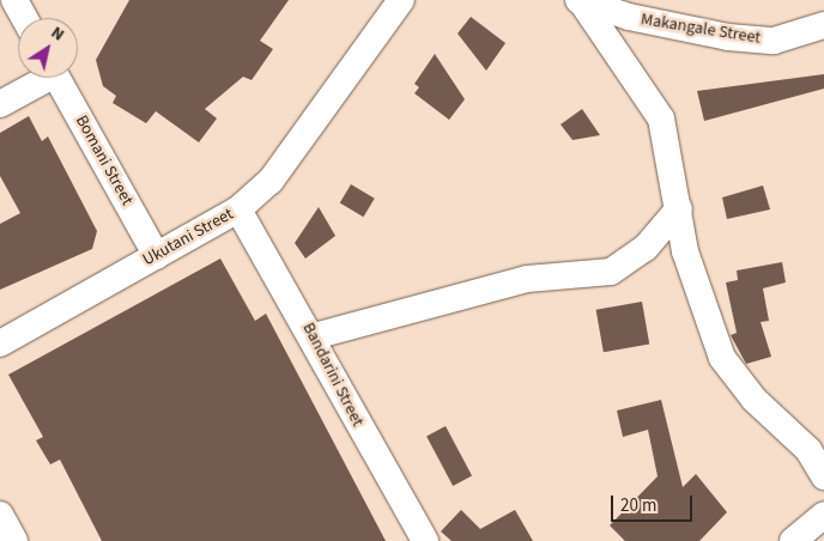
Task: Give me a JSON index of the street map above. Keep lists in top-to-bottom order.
{
  "streets": {
    "street": [
      "Makangale Street",
      "Bomani Street",
      "Ukutani Street",
      "Bandarini Street"
    ]
  },
  "crossings": [
    ["Bomani Street", "Ukutani Street"],
    ["Ukutani Street", "Bandarini Street"]
  ],
  "scale_bar": "20 m",
  "north": "top right"
}
